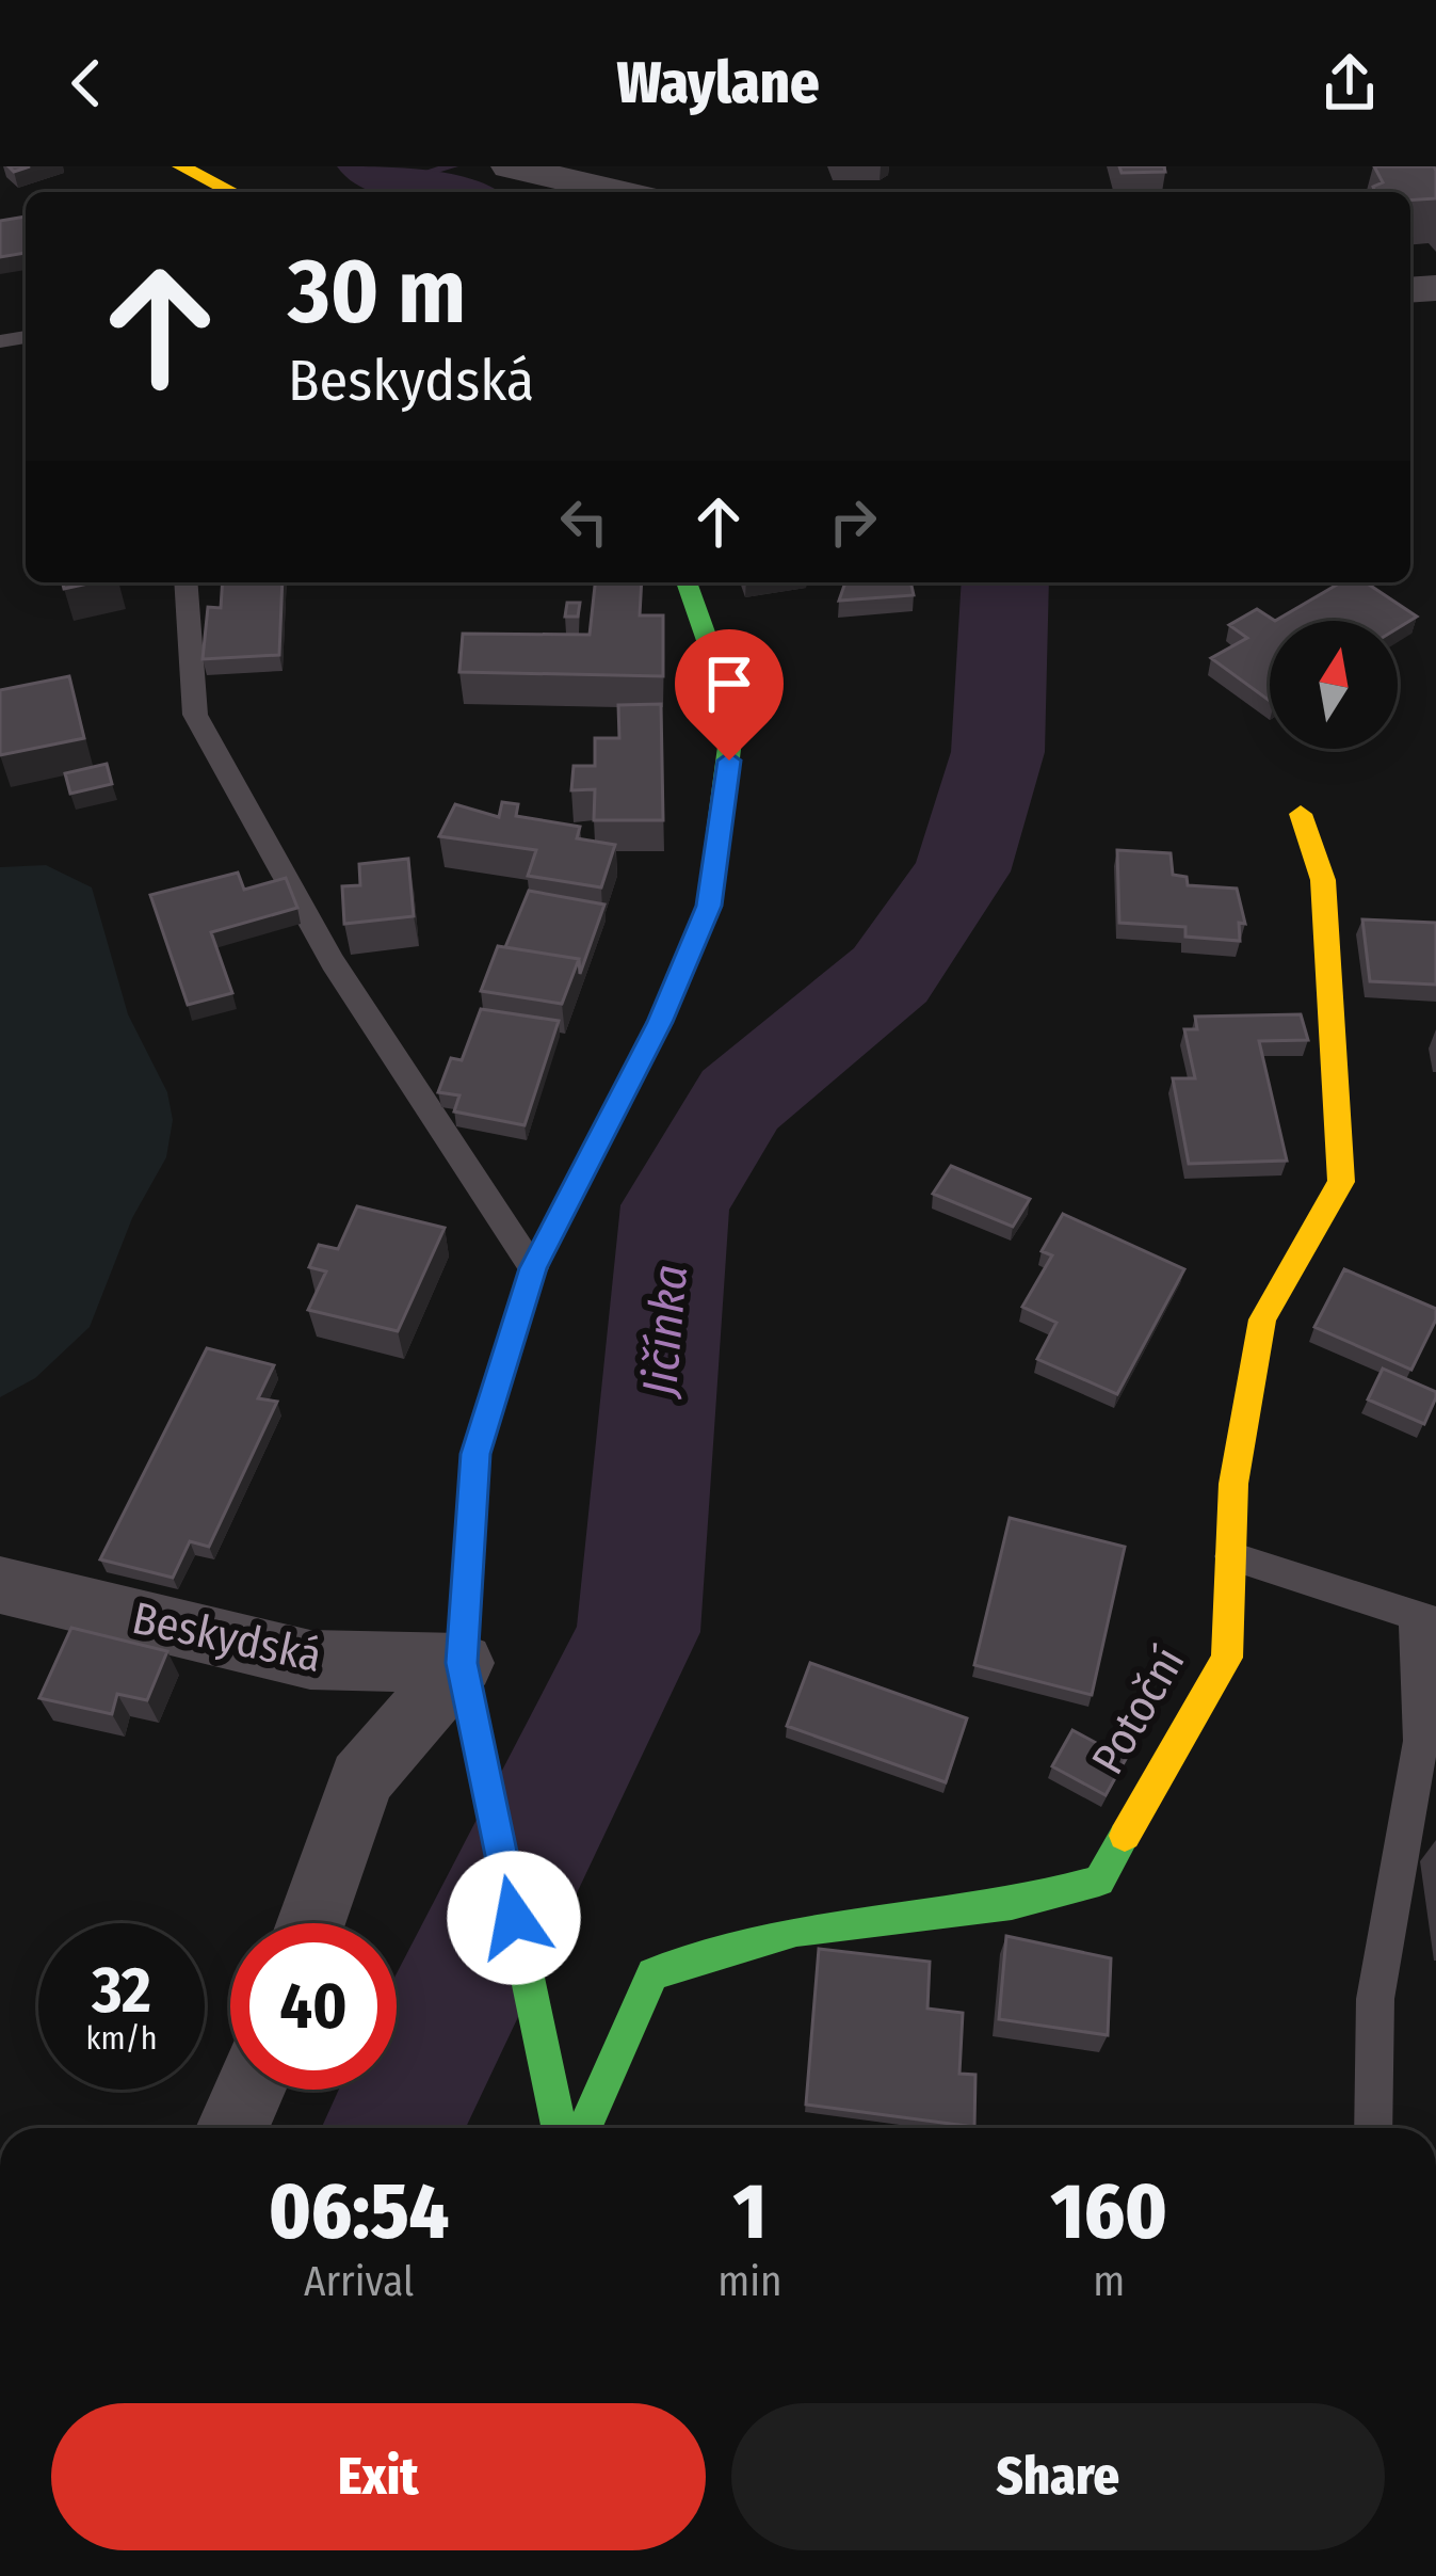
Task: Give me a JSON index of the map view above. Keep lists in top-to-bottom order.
{
  "streets": {
    "street": ["Beskydská", "Potoční"]
  },
  "water": ["Jičínka"],
  "north": "top",
  "page": {
    "header": "Waylane",
    "turn": ["30 m", "Beskydská"],
    "speed": "32 km/h",
    "limit": "40",
    "eta": [
      "06:54",
      "Arrival",
      "1",
      "min",
      "160",
      "m"
    ],
    "buttons": ["Exit", "Share"]
  }
}
